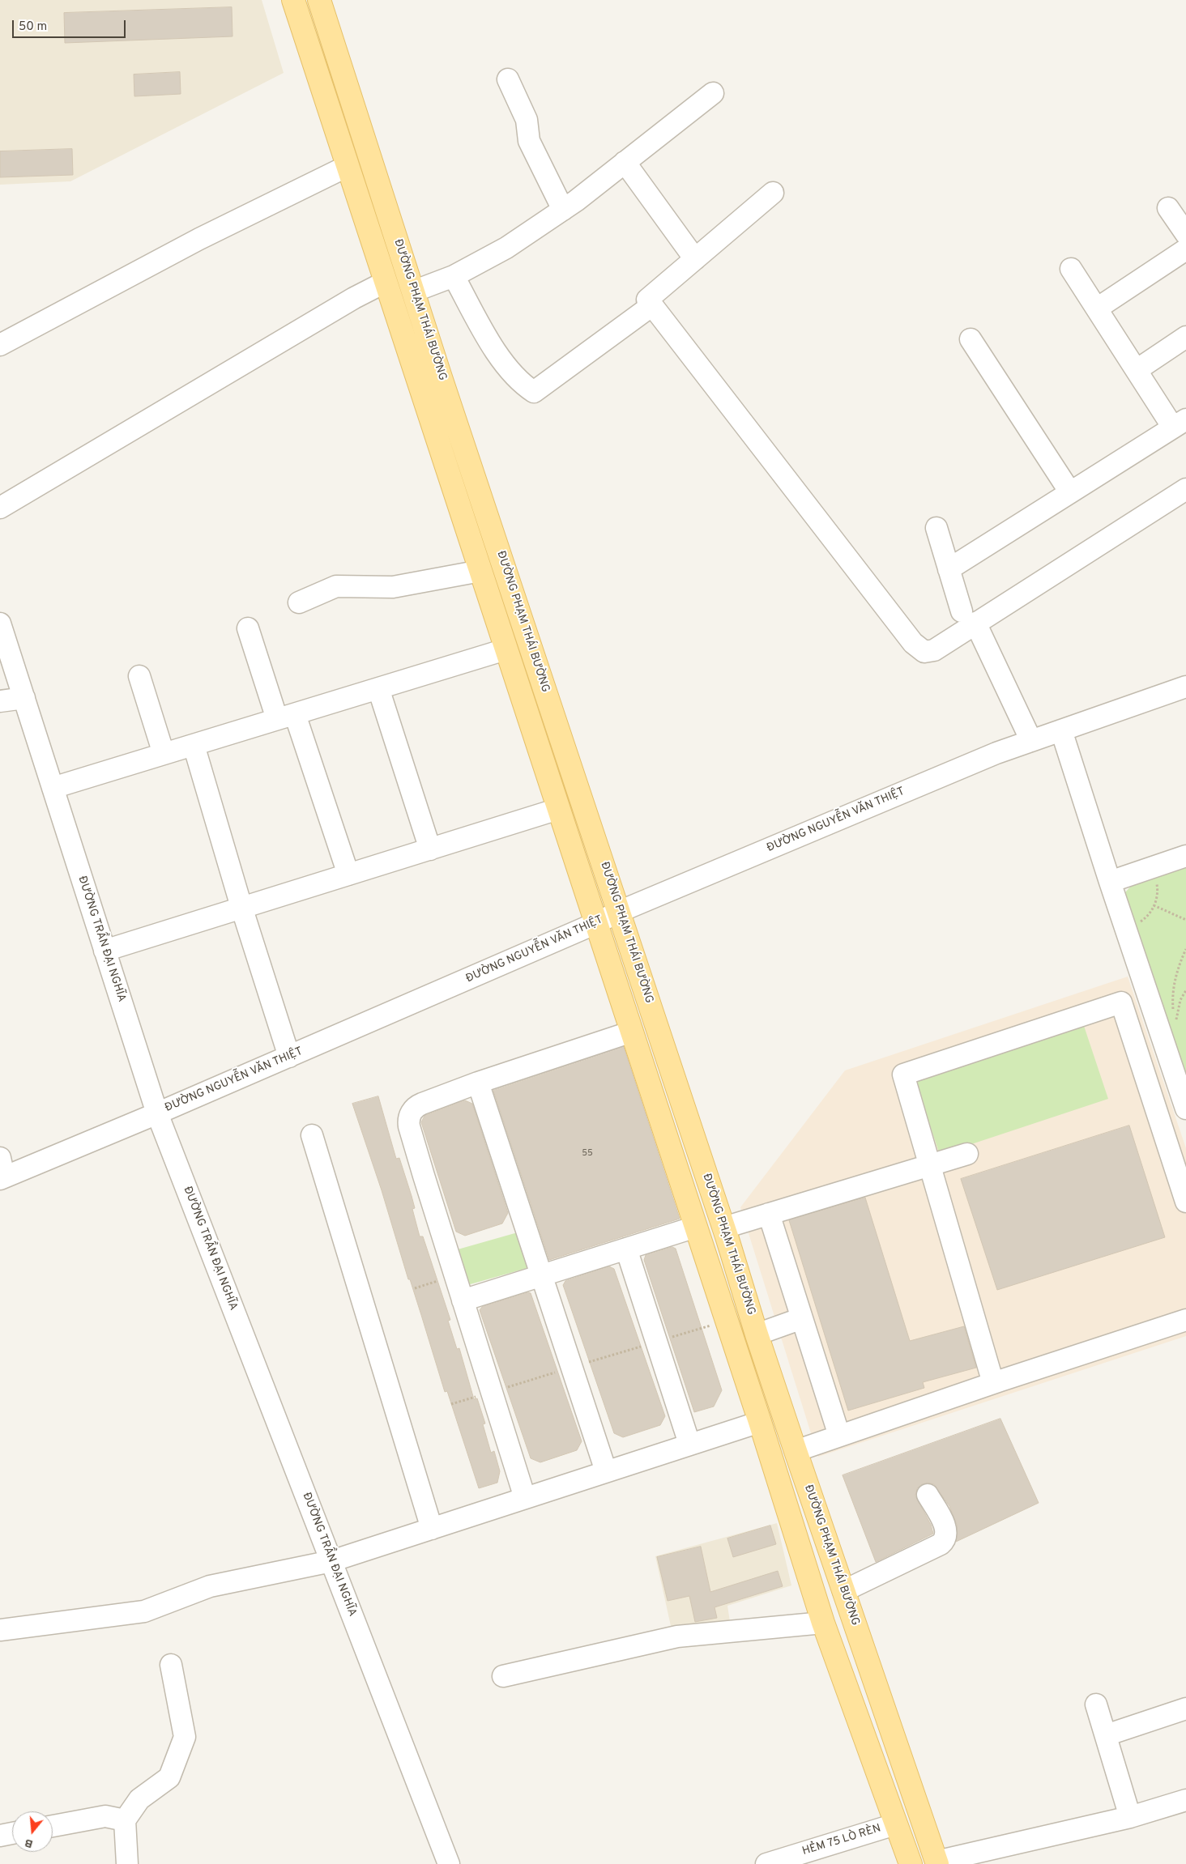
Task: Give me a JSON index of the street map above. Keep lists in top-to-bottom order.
{
  "streets": {
    "main road": ["ĐƯỜNG PHẠM THÁI BƯỜNG"],
    "street": ["ĐƯỜNG NGUYỄN VĂN THIỆT", "ĐƯỜNG TRẦN ĐẠI NGHĨA", "HẺM 75 LÒ RÈN"]
  },
  "crossings": [
    ["ĐƯỜNG PHẠM THÁI BƯỜNG", "ĐƯỜNG NGUYỄN VĂN THIỆT"],
    ["ĐƯỜNG PHẠM THÁI BƯỜNG", "HẺM 75 LÒ RÈN"],
    ["ĐƯỜNG NGUYỄN VĂN THIỆT", "ĐƯỜNG TRẦN ĐẠI NGHĨA"]
  ],
  "house_numbers": ["55"],
  "scale_bar": "50 m",
  "north": "bottom"
}
